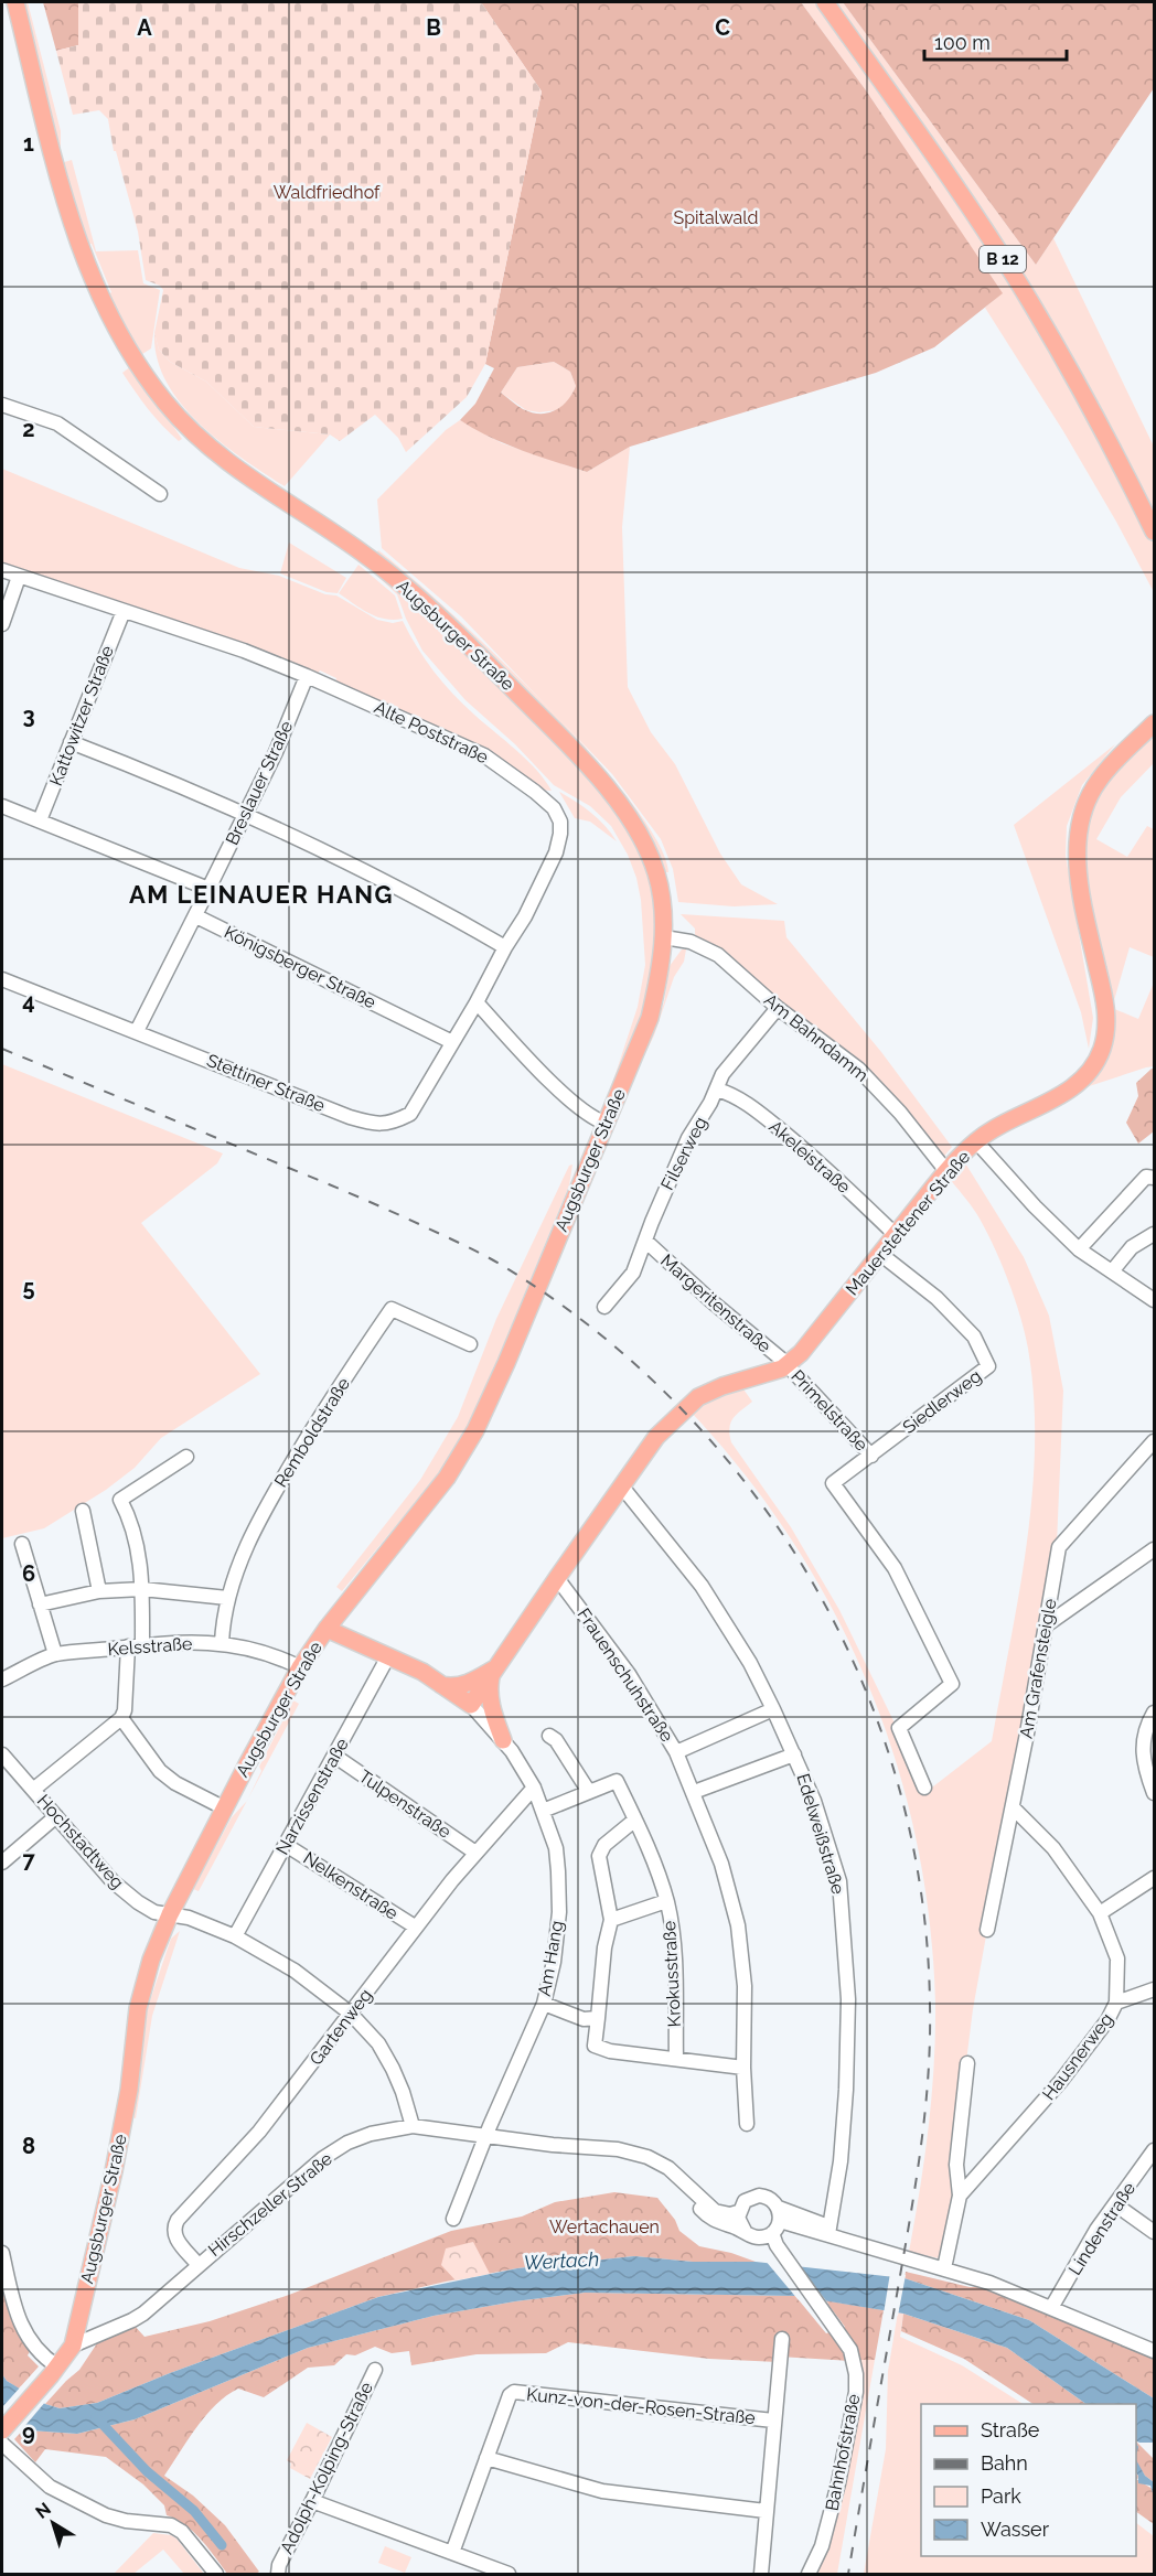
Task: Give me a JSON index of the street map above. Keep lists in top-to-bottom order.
{
  "streets": {
    "main road": ["B 12", "Augsburger Straße", "Mauerstettener Straße"],
    "street": [
      "Kattowitzer Straße",
      "Alte Poststraße",
      "Breslauer Straße",
      "Königsberger Straße",
      "Am Bahndamm",
      "Stettiner Straße",
      "Filserweg",
      "Akeleistraße",
      "Margeritenstraße",
      "Siedlerweg",
      "Primelstraße",
      "Remboldstraße",
      "Kelsstraße",
      "Am Grafensteigle",
      "Frauenschuhstraße",
      "Narzissenstraße",
      "Tulpenstraße",
      "Edelweißstraße",
      "Hochstadtweg",
      "Nelkenstraße",
      "Am Hang",
      "Krokusstraße",
      "Gartenweg",
      "Hausnerweg",
      "Hirschzeller Straße",
      "Lindenstraße",
      "Kunz-von-der-Rosen-Straße",
      "Bahnhofstraße",
      "Adolph-Kolping-Straße"
    ]
  },
  "crossings": [
    ["Augsburger Straße", "Am Bahndamm"],
    ["Augsburger Straße", "Kelsstraße"],
    ["Augsburger Straße", "Hochstadtweg"],
    ["Augsburger Straße", "Hirschzeller Straße"],
    ["Kattowitzer Straße", "Alte Poststraße"],
    ["Alte Poststraße", "Breslauer Straße"],
    ["Alte Poststraße", "Stettiner Straße"],
    ["Königsberger Straße", "Stettiner Straße"],
    ["Am Bahndamm", "Filserweg"],
    ["Am Bahndamm", "Mauerstettener Straße"],
    ["Filserweg", "Akeleistraße"],
    ["Filserweg", "Margeritenstraße"],
    ["Akeleistraße", "Mauerstettener Straße"],
    ["Mauerstettener Straße", "Margeritenstraße"],
    ["Mauerstettener Straße", "Siedlerweg"],
    ["Mauerstettener Straße", "Primelstraße"],
    ["Mauerstettener Straße", "Frauenschuhstraße"],
    ["Mauerstettener Straße", "Edelweißstraße"],
    ["Mauerstettener Straße", "Am Hang"],
    ["Margeritenstraße", "Primelstraße"],
    ["Siedlerweg", "Primelstraße"],
    ["Remboldstraße", "Kelsstraße"],
    ["Am Grafensteigle", "Hausnerweg"],
    ["Narzissenstraße", "Tulpenstraße"],
    ["Narzissenstraße", "Hochstadtweg"],
    ["Narzissenstraße", "Nelkenstraße"],
    ["Tulpenstraße", "Gartenweg"],
    ["Hochstadtweg", "Gartenweg"],
    ["Hochstadtweg", "Hirschzeller Straße"],
    ["Nelkenstraße", "Gartenweg"],
    ["Am Hang", "Gartenweg"],
    ["Am Hang", "Hirschzeller Straße"],
    ["Gartenweg", "Hirschzeller Straße"]
  ],
  "districts": ["AM LEINAUER HANG"],
  "water": ["Wertach"],
  "parks": ["Waldfriedhof", "Spitalwald", "Wertachauen"],
  "legend": [
    "Straße",
    "Bahn",
    "Park",
    "Wasser"
  ],
  "scale_bar": "100 m",
  "north": "top left",
  "grid": {
    "columns": ["A", "B", "C"],
    "rows": [
      "1",
      "2",
      "3",
      "4",
      "5",
      "6",
      "7",
      "8",
      "9"
    ]
  }
}
